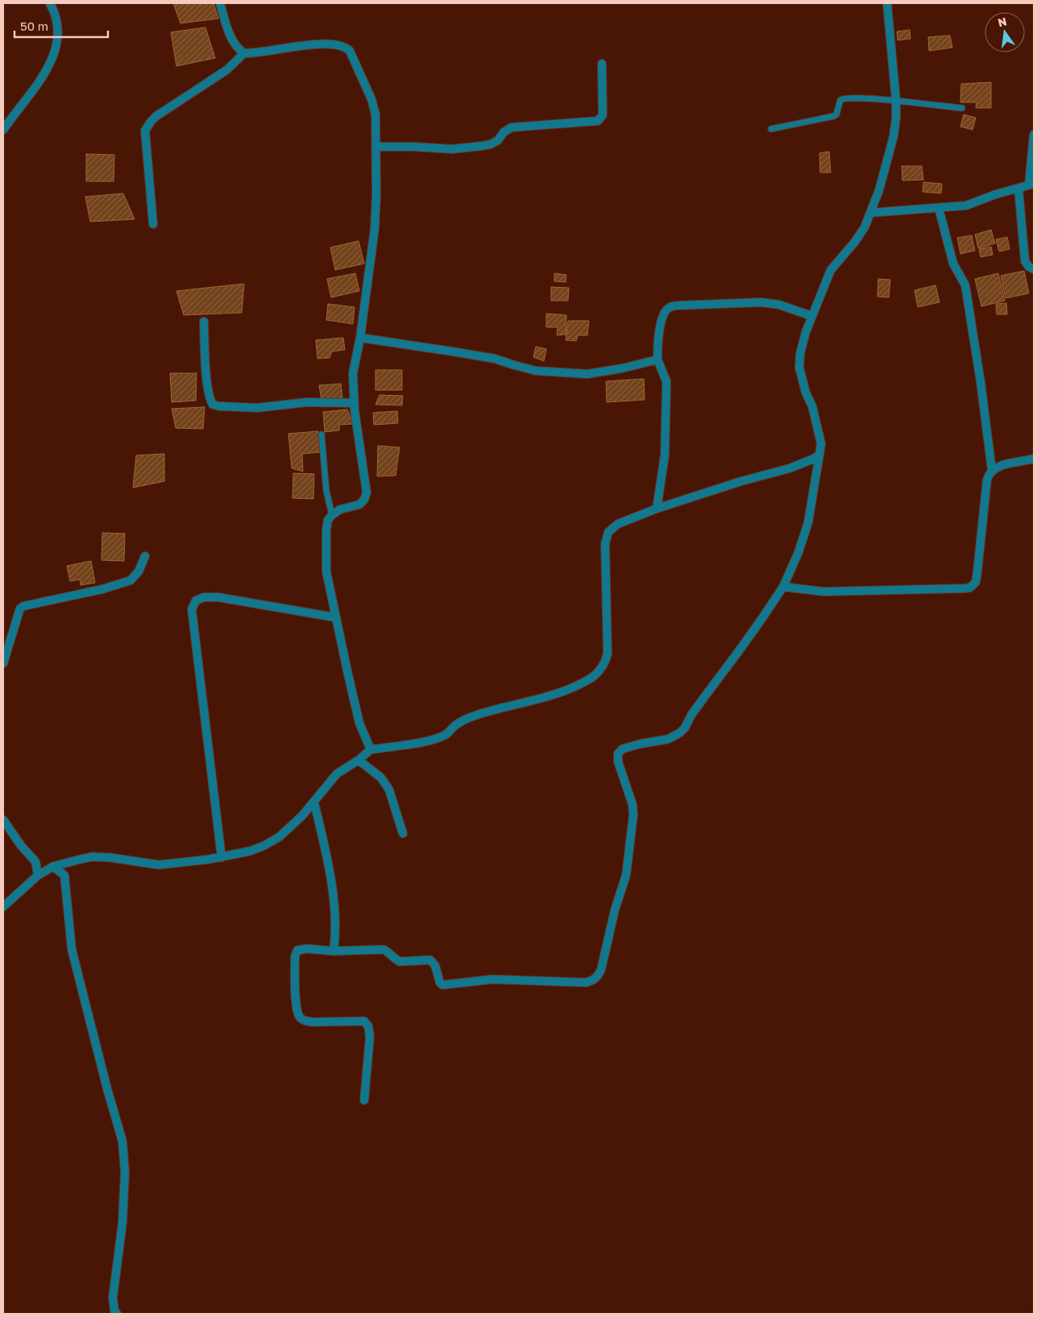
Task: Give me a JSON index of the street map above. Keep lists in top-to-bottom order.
{
  "scale_bar": "50 m",
  "north": "top"
}
